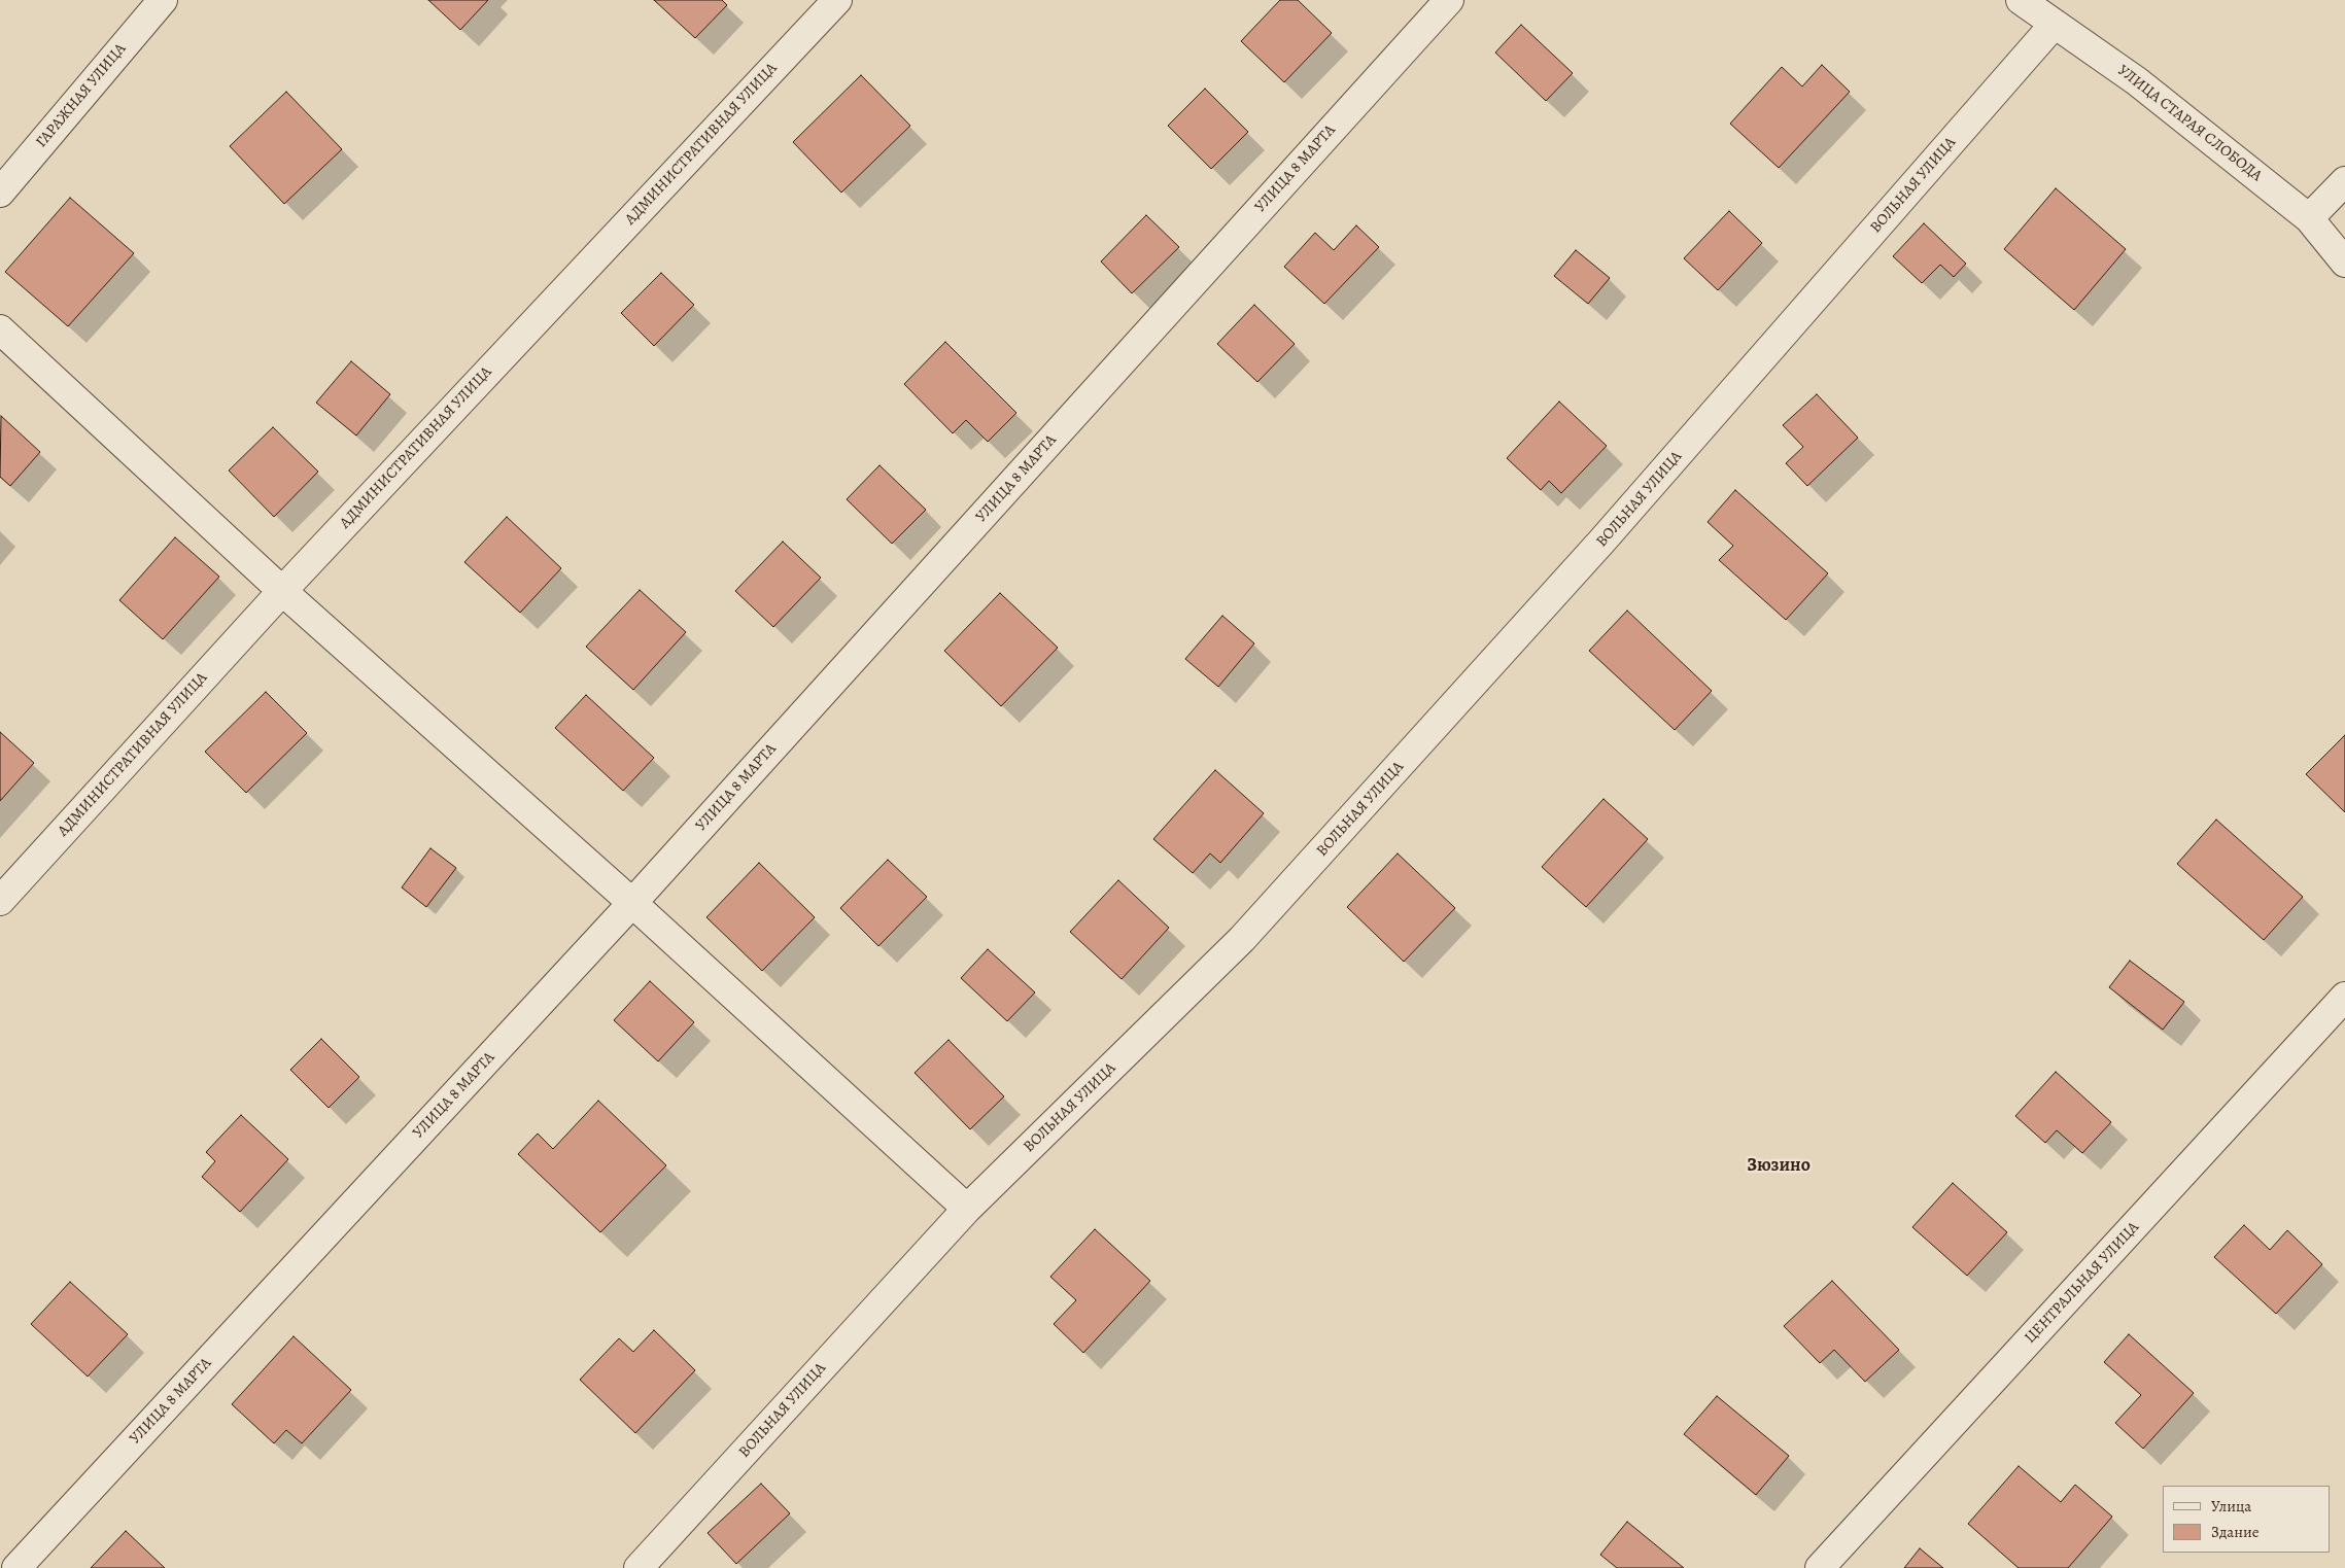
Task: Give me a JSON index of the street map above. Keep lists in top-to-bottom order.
{
  "streets": {
    "street": [
      "ГАРАЖНАЯ УЛИЦА",
      "УЛИЦА СТАРАЯ СЛОБОДА",
      "АДМИНИСТРАТИВНАЯ УЛИЦА",
      "УЛИЦА 8 МАРТА",
      "ВОЛЬНАЯ УЛИЦА",
      "ЦЕНТРАЛЬНАЯ УЛИЦА"
    ]
  },
  "crossings": [
    ["УЛИЦА СТАРАЯ СЛОБОДА", "ВОЛЬНАЯ УЛИЦА"]
  ],
  "districts": ["Зюзино"],
  "legend": ["Улица", "Здание"]
}
